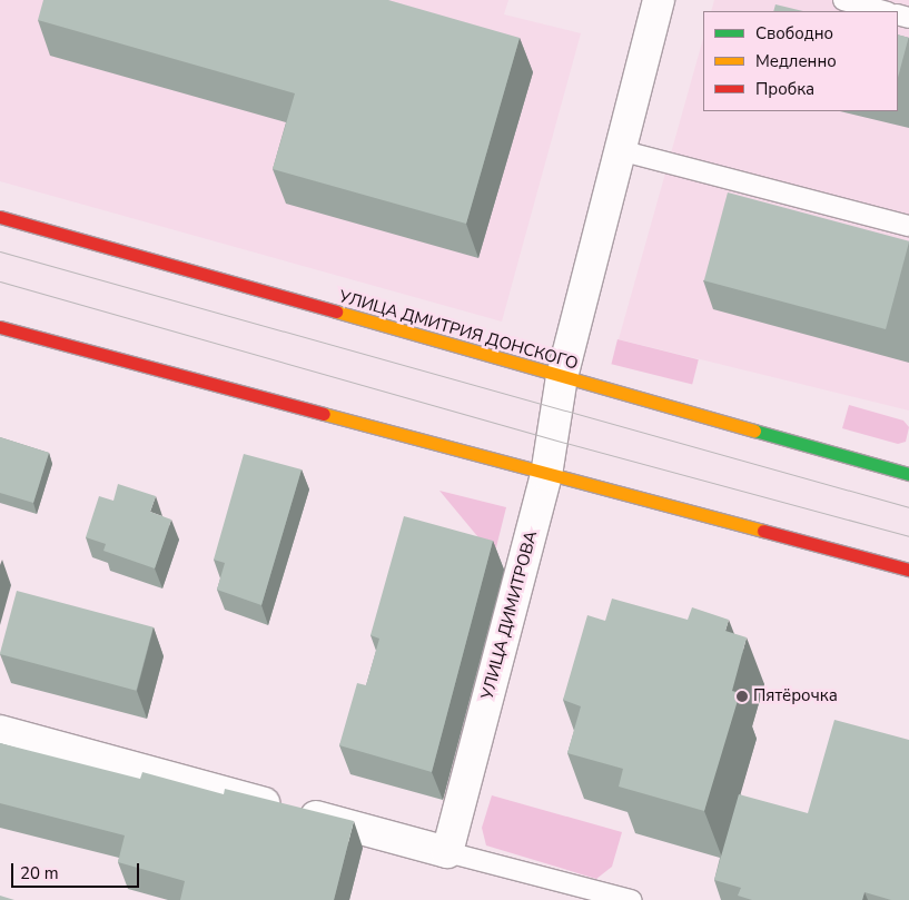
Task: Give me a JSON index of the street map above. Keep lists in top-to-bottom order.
{
  "streets": {
    "street": ["УЛИЦА ДМИТРИЯ ДОНСКОГО", "УЛИЦА ДИМИТРОВА"]
  },
  "crossings": [
    ["УЛИЦА ДМИТРИЯ ДОНСКОГО", "УЛИЦА ДИМИТРОВА"]
  ],
  "places": ["Пятёрочка"],
  "legend": ["Свободно", "Медленно", "Пробка"],
  "scale_bar": "20 m"
}
